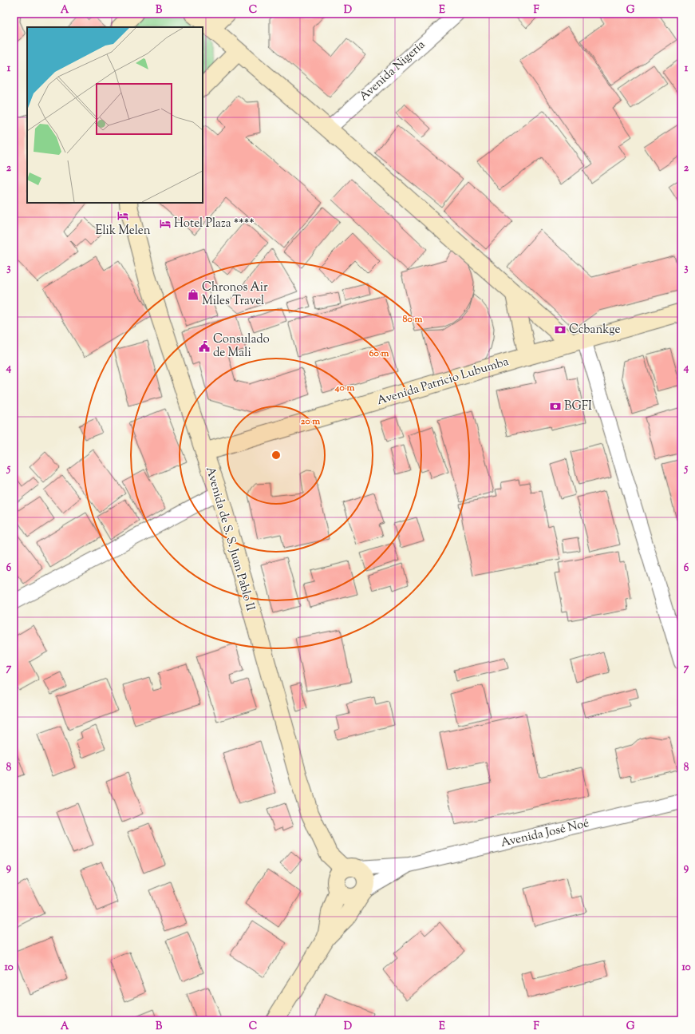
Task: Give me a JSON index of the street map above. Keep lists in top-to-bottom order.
{
  "streets": {
    "street": [
      "Avenida Nigeria",
      "Avenida Patricio Lubumba",
      "Avenida de S. S. Juan Pablo II",
      "Avenida José Noé"
    ]
  },
  "crossings": [
    ["Avenida Patricio Lubumba", "Avenida de S. S. Juan Pablo II"],
    ["Avenida de S. S. Juan Pablo II", "Avenida José Noé"]
  ],
  "places": {
    "hotel": ["Elik Melen", "Hotel Plaza ****"],
    "shop": ["Chronos Air Miles Travel"],
    "bank": ["Ccbankge", "BGFI"],
    "public building": ["Consulado de Mali"]
  },
  "grid": {
    "columns": [
      "A",
      "B",
      "C",
      "D",
      "E",
      "F",
      "G"
    ],
    "rows": [
      "1",
      "2",
      "3",
      "4",
      "5",
      "6",
      "7",
      "8",
      "9",
      "10"
    ]
  },
  "rings": [
    "80 m",
    "60 m",
    "40 m",
    "20 m"
  ]
}
